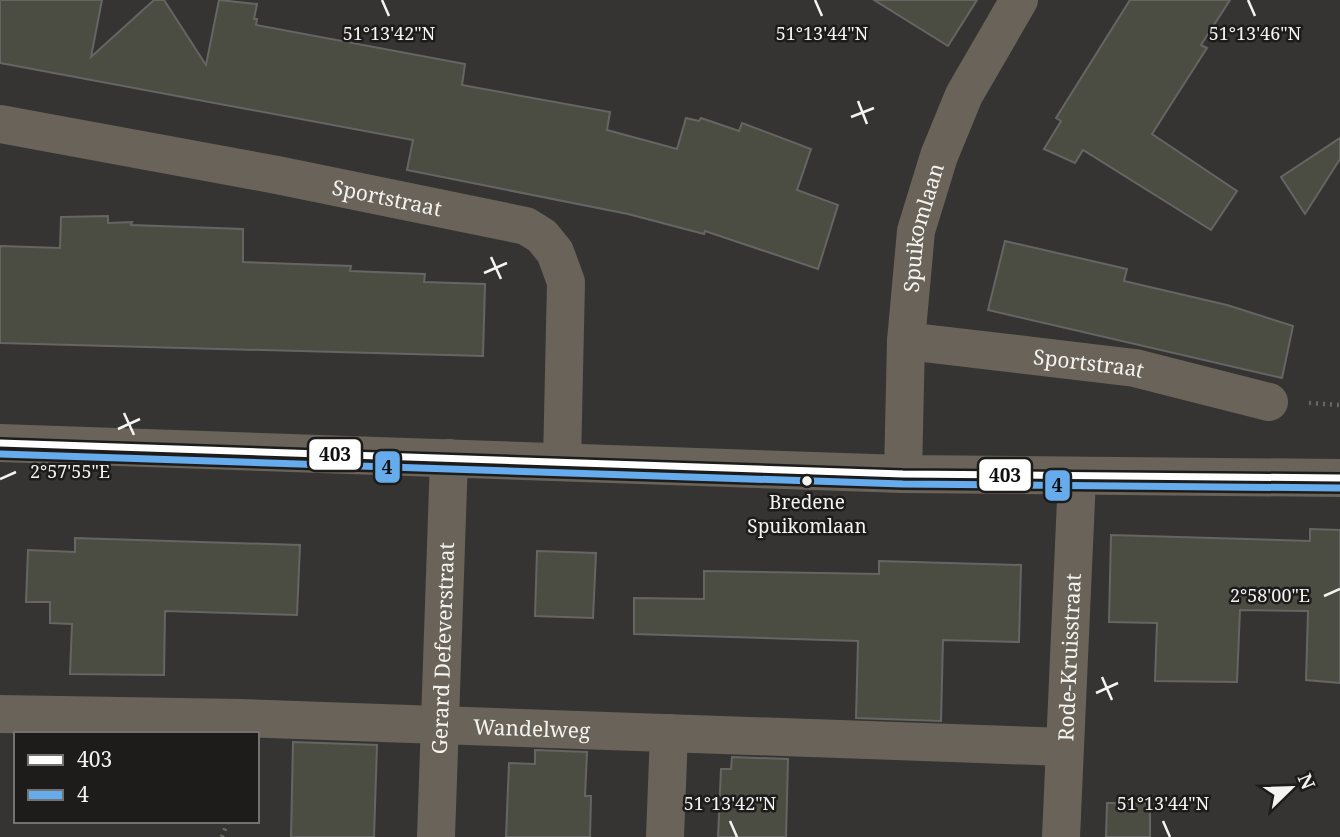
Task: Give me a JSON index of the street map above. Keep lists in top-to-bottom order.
{
  "streets": {
    "street": [
      "Sportstraat",
      "Spuikomlaan",
      "Gerard Defeverstraat",
      "Rode-Kruisstraat",
      "Wandelweg"
    ]
  },
  "crossings": [
    ["Sportstraat", "Spuikomlaan"],
    ["Gerard Defeverstraat", "Wandelweg"],
    ["Rode-Kruisstraat", "Wandelweg"]
  ],
  "places": ["Bredene Spuikomlaan"],
  "lines": ["transit line 403", "transit line 4"],
  "legend": ["403", "4"],
  "north": "top right",
  "coordinates": [
    "51°13'42\"N",
    "51°13'44\"N",
    "51°13'46\"N",
    "2°57'55\"E",
    "2°58'00\"E"
  ]
}
